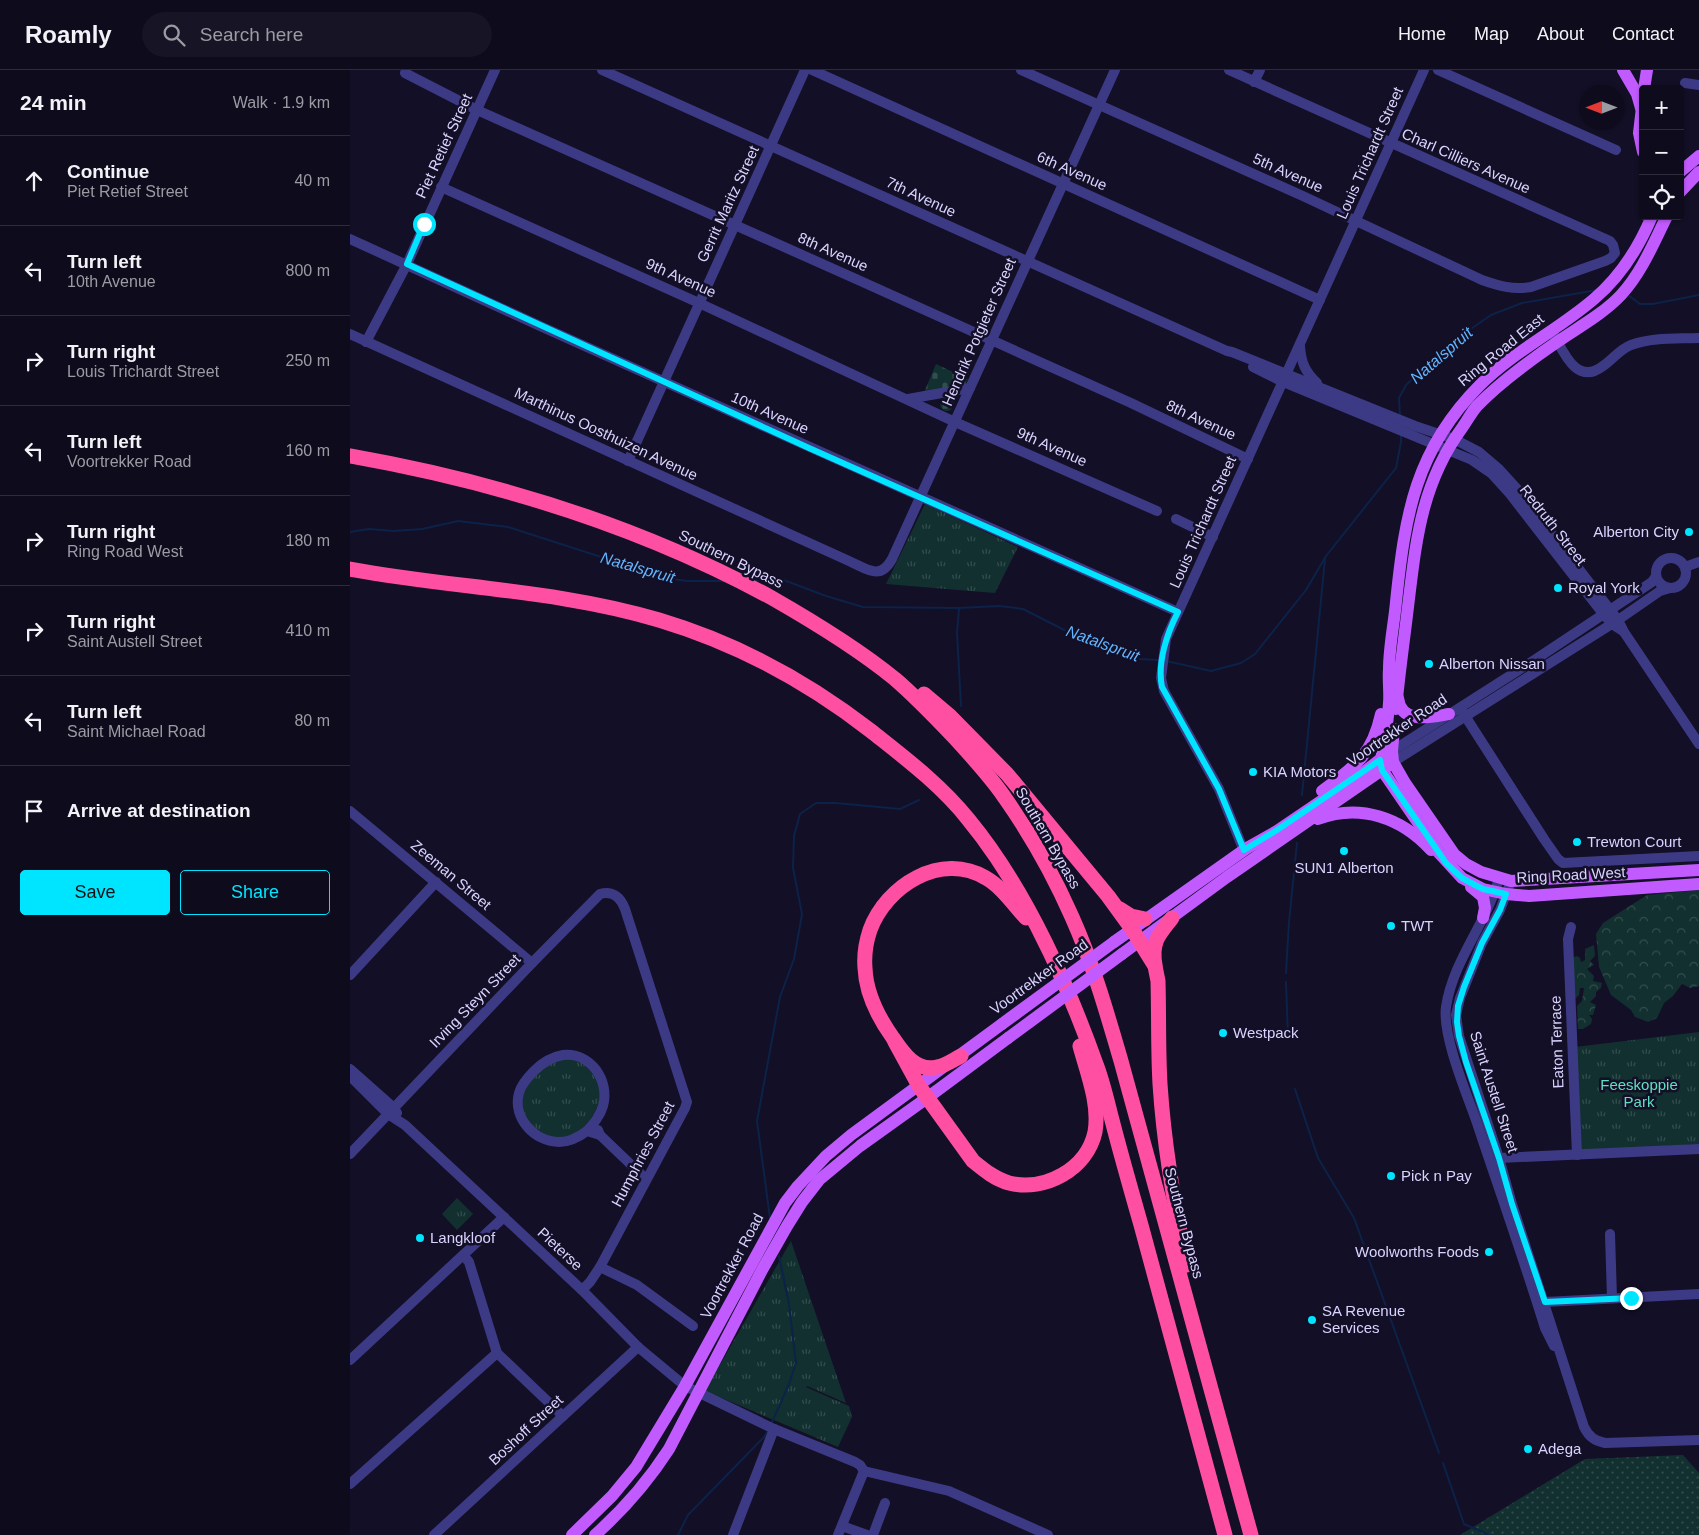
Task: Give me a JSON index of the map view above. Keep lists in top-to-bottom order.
{
  "streets": {
    "highway": ["Southern Bypass"],
    "main road": ["Ring Road East", "Voortrekker Road", "Ring Road West"],
    "street": [
      "Piet Retief Street",
      "Louis Trichardt Street",
      "Charl Cilliers Avenue",
      "6th Avenue",
      "5th Avenue",
      "7th Avenue",
      "Gerrit Maritz Street",
      "8th Avenue",
      "9th Avenue",
      "Hendrik Potgieter Street",
      "10th Avenue",
      "Marthinus Oosthuizen Avenue",
      "Zeeman Street",
      "Irving Steyn Street",
      "Eaton Terrace",
      "Saint Austell Street",
      "Humphries Street",
      "Pieterse",
      "Boshoff Street"
    ]
  },
  "crossings": [
    ["Piet Retief Street", "8th Avenue"],
    ["Piet Retief Street", "9th Avenue"],
    ["Piet Retief Street", "10th Avenue"],
    ["Piet Retief Street", "Marthinus Oosthuizen Avenue"],
    ["Louis Trichardt Street", "Charl Cilliers Avenue"],
    ["Louis Trichardt Street", "6th Avenue"],
    ["Louis Trichardt Street", "5th Avenue"],
    ["Louis Trichardt Street", "7th Avenue"],
    ["Louis Trichardt Street", "8th Avenue"],
    ["Louis Trichardt Street", "10th Avenue"],
    ["Louis Trichardt Street", "Voortrekker Road"],
    ["Charl Cilliers Avenue", "5th Avenue"],
    ["6th Avenue", "Hendrik Potgieter Street"],
    ["5th Avenue", "Hendrik Potgieter Street"],
    ["7th Avenue", "Gerrit Maritz Street"],
    ["7th Avenue", "Hendrik Potgieter Street"],
    ["Gerrit Maritz Street", "8th Avenue"],
    ["Gerrit Maritz Street", "9th Avenue"],
    ["Gerrit Maritz Street", "10th Avenue"],
    ["Gerrit Maritz Street", "Marthinus Oosthuizen Avenue"],
    ["8th Avenue", "Hendrik Potgieter Street"],
    ["9th Avenue", "Hendrik Potgieter Street"],
    ["Hendrik Potgieter Street", "10th Avenue"],
    ["Hendrik Potgieter Street", "Marthinus Oosthuizen Avenue"],
    ["Ring Road East", "Voortrekker Road"],
    ["Ring Road East", "Ring Road West"],
    ["Voortrekker Road", "Ring Road West"],
    ["Voortrekker Road", "Pieterse"],
    ["Zeeman Street", "Irving Steyn Street"],
    ["Ring Road West", "Saint Austell Street"],
    ["Irving Steyn Street", "Humphries Street"],
    ["Irving Steyn Street", "Pieterse"],
    ["Humphries Street", "Pieterse"],
    ["Pieterse", "Boshoff Street"]
  ],
  "water": ["Natalspruit"],
  "parks": ["Feeskoppie Park"],
  "places": [
    "Alberton City",
    "Royal York",
    "Alberton Nissan",
    "KIA Motors",
    "Trewton Court",
    "SUN1 Alberton",
    "TWT",
    "Westpack",
    "Pick n Pay",
    "Langkloof",
    "Woolworths Foods",
    "SA Revenue Services",
    "Adega"
  ],
  "north": "left",
  "page": {
    "header": "Roamly",
    "search": "Search here",
    "nav": [
      "Home",
      "Map",
      "About",
      "Contact"
    ],
    "heading": ["24 min", "Walk · 1.9 km"],
    "map_buttons": ["+", "−"],
    "list": [
      ["Continue", "Piet Retief Street", "40 m"],
      ["Turn left", "10th Avenue", "800 m"],
      ["Turn right", "Louis Trichardt Street", "250 m"],
      ["Turn left", "Voortrekker Road", "160 m"],
      ["Turn right", "Ring Road West", "180 m"],
      ["Turn right", "Saint Austell Street", "410 m"],
      ["Turn left", "Saint Michael Road", "80 m"],
      "Arrive at destination"
    ],
    "buttons": ["Save", "Share"]
  }
}
